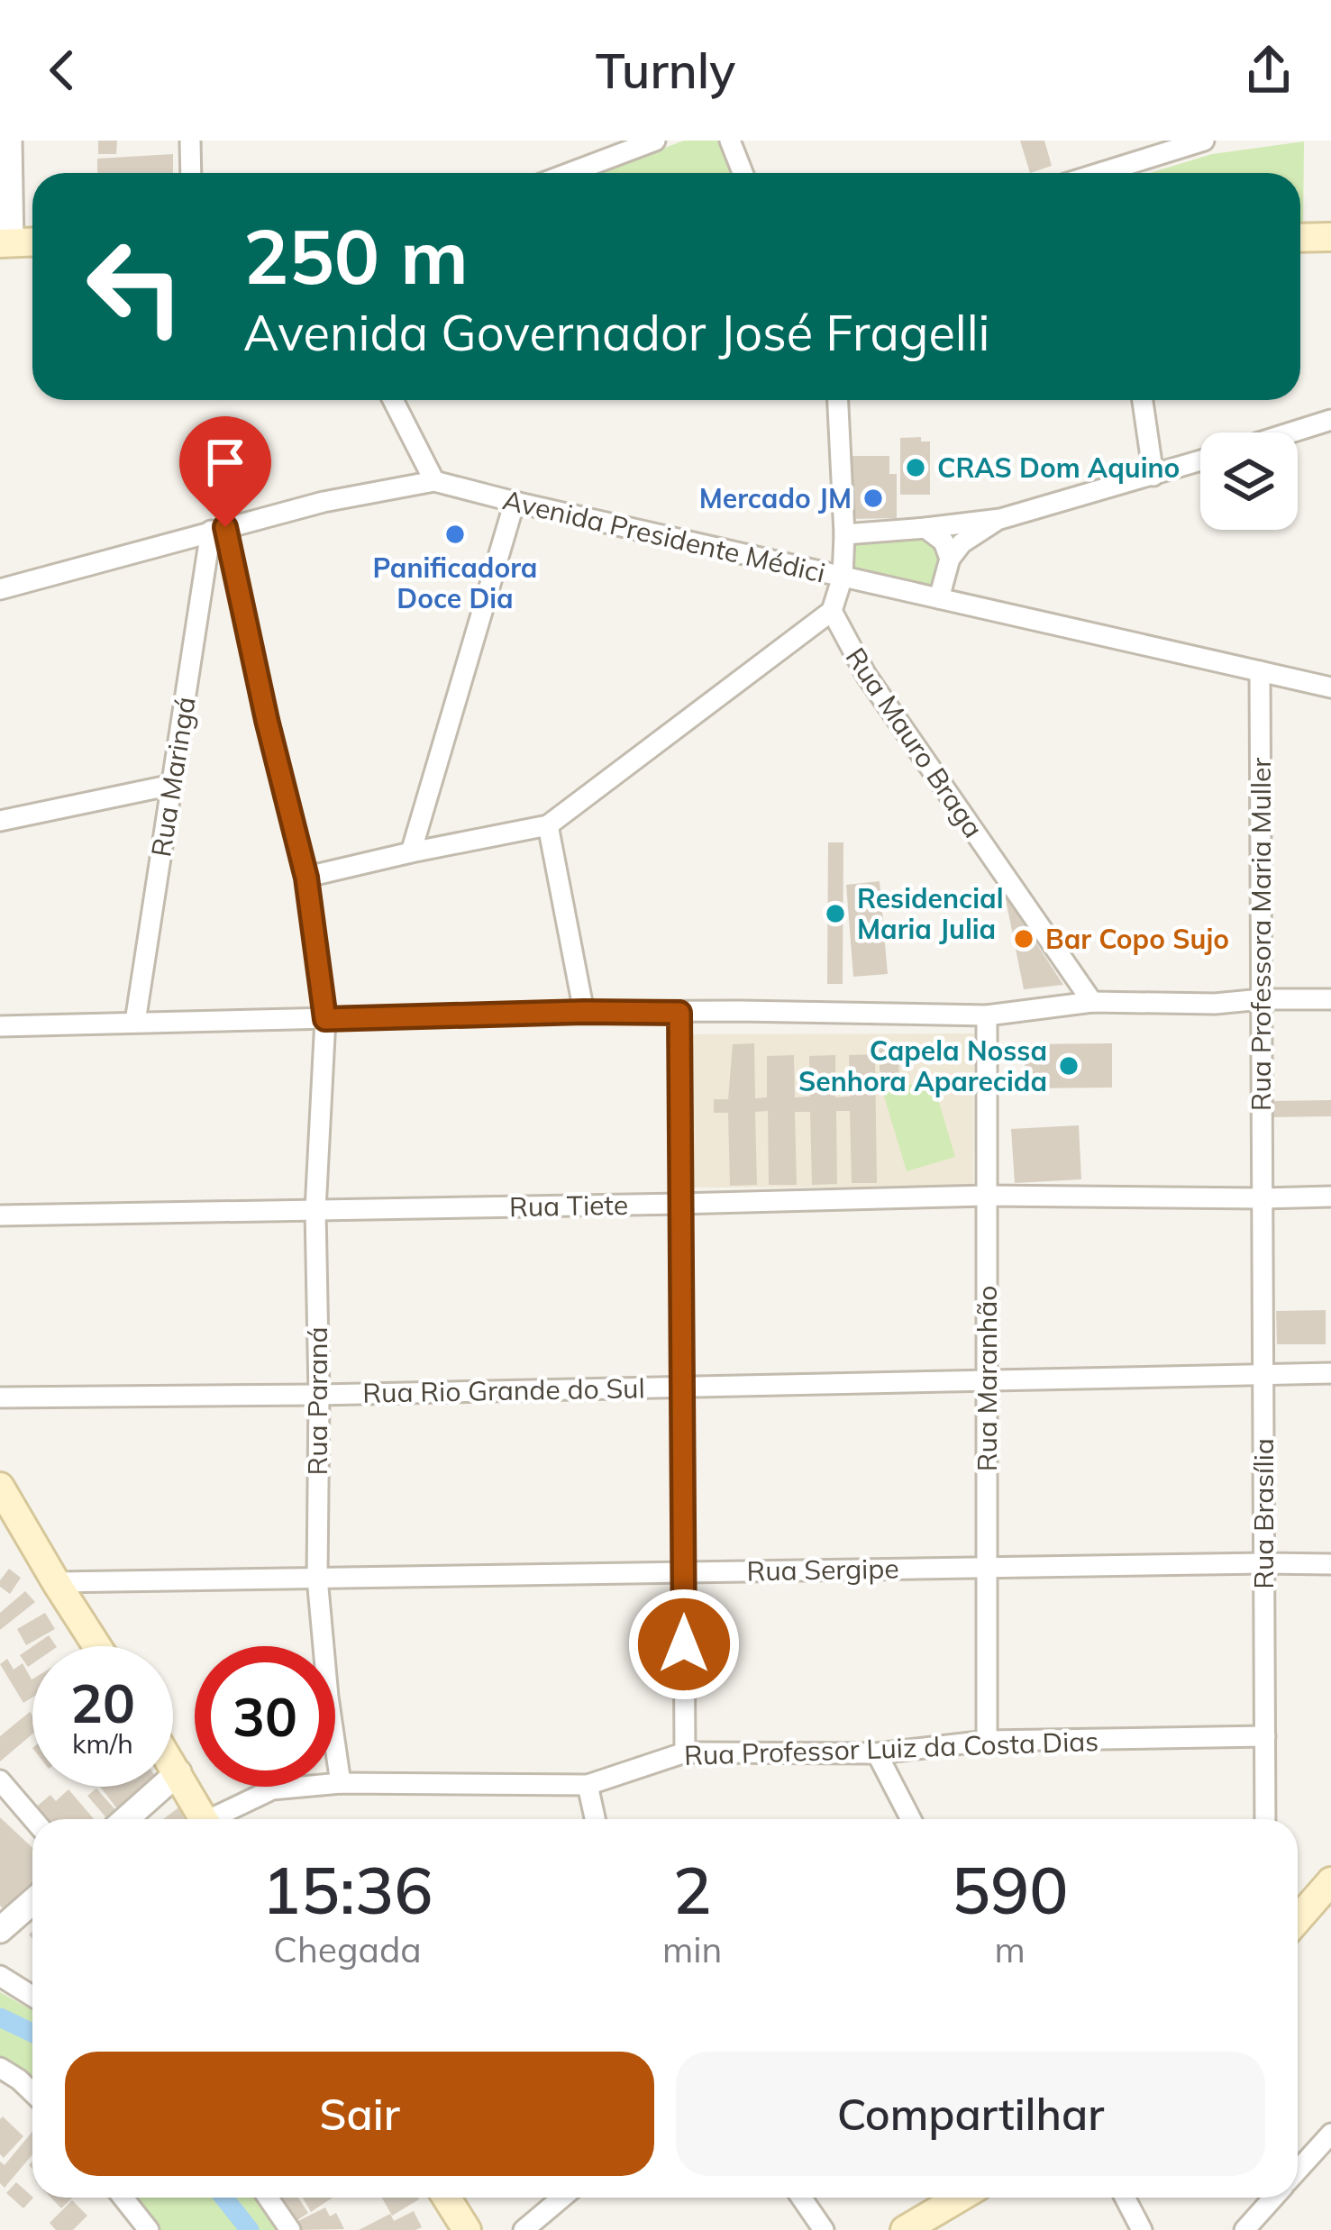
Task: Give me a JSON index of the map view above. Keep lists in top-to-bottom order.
{
  "streets": {
    "street": [
      "Avenida Presidente Médici",
      "Rua Mauro Braga",
      "Rua Maringá",
      "Rua Professora Maria Muller",
      "Rua Tiete",
      "Rua Maranhão",
      "Rua Rio Grande do Sul",
      "Rua Paraná",
      "Rua Brasília",
      "Rua Sergipe",
      "Rua Professor Luiz da Costa Dias"
    ]
  },
  "crossings": [
    ["Avenida Presidente Médici", "Rua Maringá"],
    ["Avenida Presidente Médici", "Rua Professora Maria Muller"],
    ["Avenida Presidente Médici", "Rua Paraná"],
    ["Rua Maringá", "Rua Paraná"],
    ["Rua Professora Maria Muller", "Rua Tiete"],
    ["Rua Professora Maria Muller", "Rua Brasília"],
    ["Rua Tiete", "Rua Maranhão"],
    ["Rua Tiete", "Rua Paraná"],
    ["Rua Tiete", "Rua Brasília"],
    ["Rua Maranhão", "Rua Rio Grande do Sul"],
    ["Rua Maranhão", "Rua Sergipe"],
    ["Rua Maranhão", "Rua Professor Luiz da Costa Dias"],
    ["Rua Rio Grande do Sul", "Rua Paraná"],
    ["Rua Rio Grande do Sul", "Rua Brasília"],
    ["Rua Paraná", "Rua Sergipe"],
    ["Rua Paraná", "Rua Professor Luiz da Costa Dias"],
    ["Rua Brasília", "Rua Sergipe"],
    ["Rua Brasília", "Rua Professor Luiz da Costa Dias"]
  ],
  "places": [
    "CRAS Dom Aquino",
    "Mercado JM",
    "Panificadora Doce Dia",
    "Residencial Maria Julia",
    "Bar Copo Sujo",
    "Capela Nossa Senhora Aparecida"
  ],
  "page": {
    "header": "Turnly",
    "turn": ["250 m", "Avenida Governador José Fragelli"],
    "speed": "20 km/h",
    "limit": "30",
    "eta": [
      "15:36",
      "Chegada",
      "2",
      "min",
      "590",
      "m"
    ],
    "buttons": ["Sair", "Compartilhar"]
  }
}
